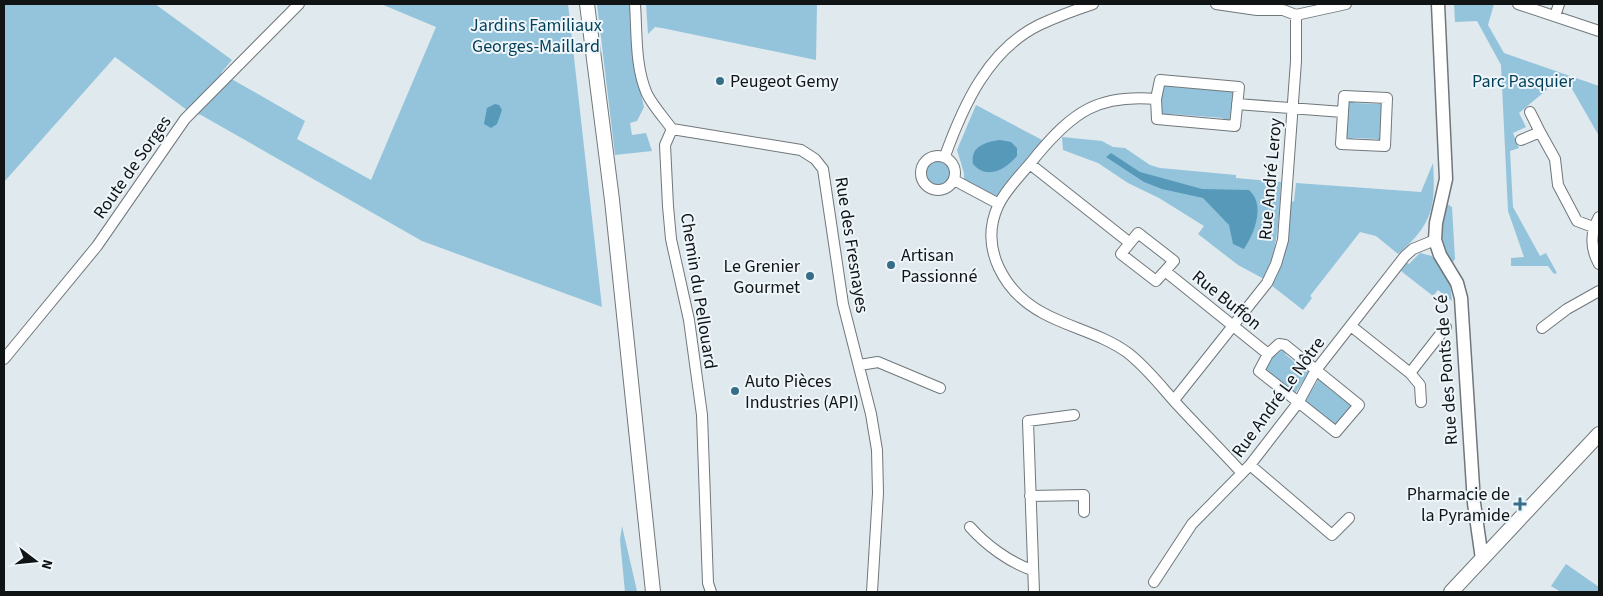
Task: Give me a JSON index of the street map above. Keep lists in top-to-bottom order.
{
  "streets": {
    "street": [
      "Route de Sorges",
      "Rue André Leroy",
      "Rue des Fresnayes",
      "Chemin du Pellouard",
      "Rue Buffon",
      "Rue des Ponts de Cé",
      "Rue André Le Nôtre"
    ]
  },
  "crossings": [
    ["Rue André Leroy", "Rue Buffon"],
    ["Rue des Fresnayes", "Chemin du Pellouard"],
    ["Rue Buffon", "Rue André Le Nôtre"],
    ["Rue des Ponts de Cé", "Rue André Le Nôtre"]
  ],
  "parks": ["Jardins Familiaux Georges-Maillard", "Parc Pasquier"],
  "places": {
    "other": [
      "Peugeot Gemy",
      "Artisan Passionné",
      "Le Grenier Gourmet",
      "Auto Pièces Industries (API)"
    ],
    "health": ["Pharmacie de la Pyramide"]
  },
  "north": "right"
}
